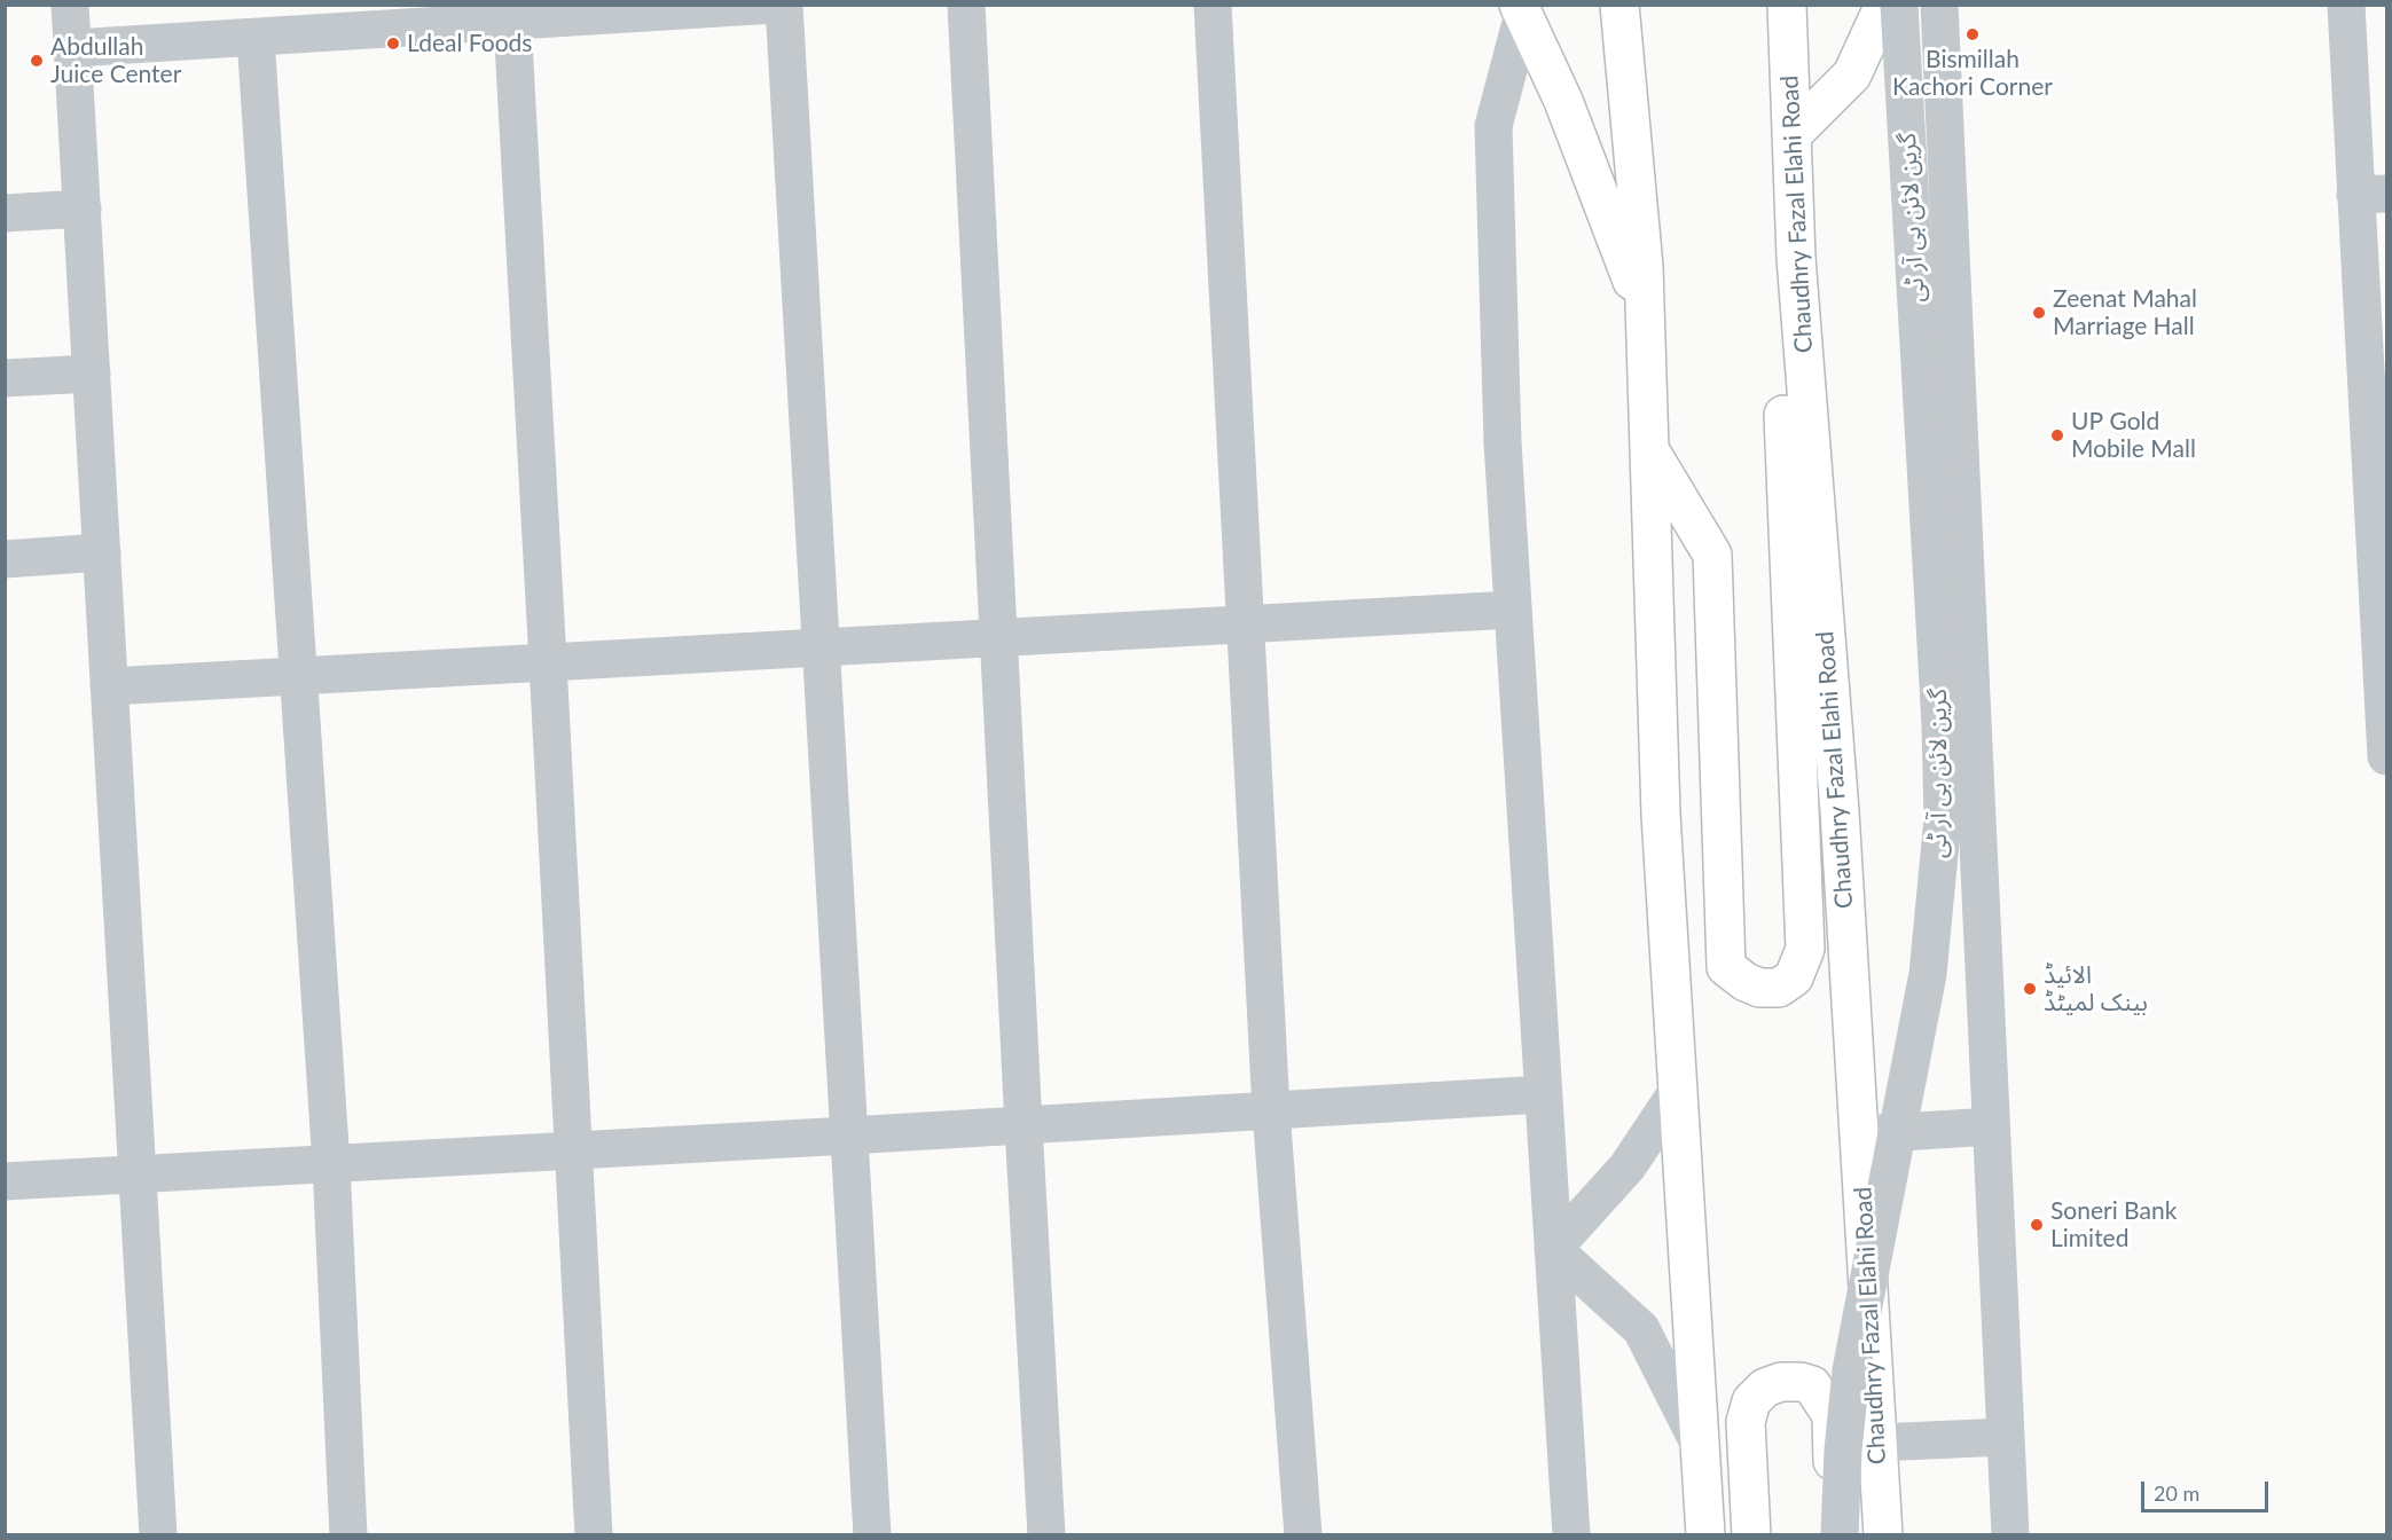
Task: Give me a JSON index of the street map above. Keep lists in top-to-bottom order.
{
  "streets": {
    "main road": ["Chaudhry Fazal Elahi Road"],
    "street": ["گرین لائن بی آر ٹی"]
  },
  "places": [
    "Bismillah Kachori Corner",
    "Ldeal Foods",
    "Abdullah Juice Center",
    "Zeenat Mahal Marriage Hall",
    "UP Gold Mobile Mall",
    "الائیڈ بینک لمیٹڈ",
    "Soneri Bank Limited"
  ],
  "scale_bar": "20 m"
}
